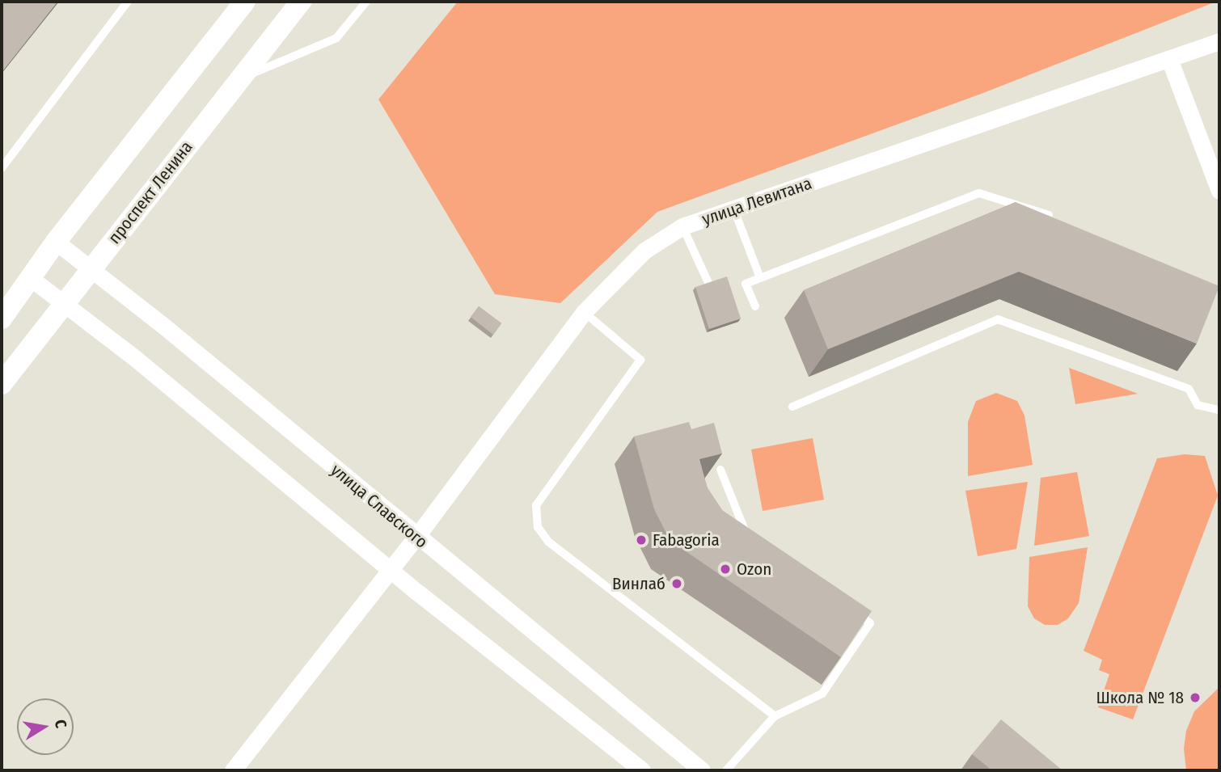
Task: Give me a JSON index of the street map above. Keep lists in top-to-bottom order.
{
  "streets": {
    "street": ["проспект Ленина", "улица Левитана", "улица Славского"]
  },
  "crossings": [
    ["проспект Ленина", "улица Славского"],
    ["улица Левитана", "улица Славского"]
  ],
  "places": [
    "Fabagoria",
    "Ozon",
    "Винлаб",
    "Школа № 18"
  ],
  "north": "right"
}
